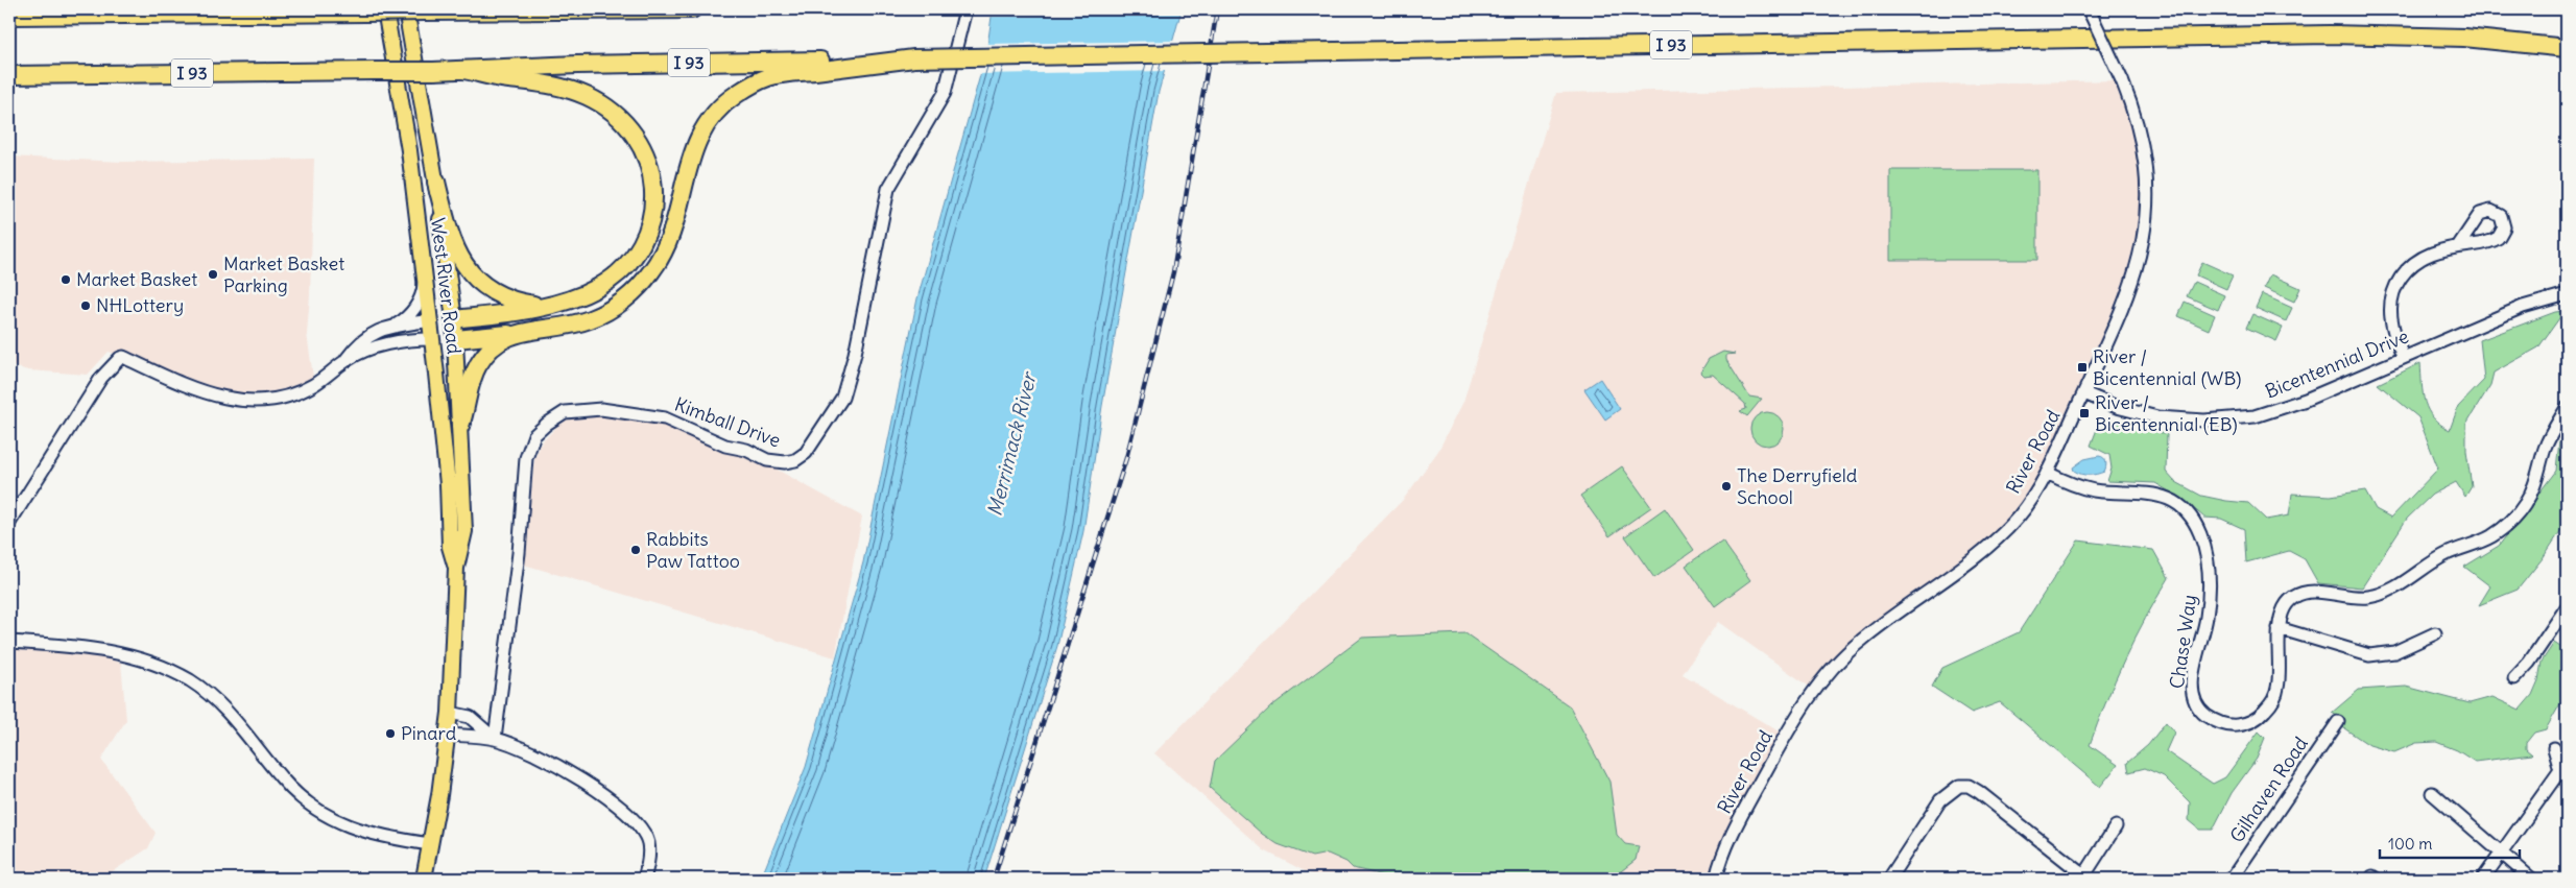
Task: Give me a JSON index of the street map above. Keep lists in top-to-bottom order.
{
  "streets": {
    "highway": ["I 93"],
    "main road": ["West River Road"],
    "street": [
      "Bicentennial Drive",
      "Kimball Drive",
      "River Road",
      "Chase Way",
      "Gilhaven Road"
    ]
  },
  "crossings": [
    ["Bicentennial Drive", "River Road"],
    ["River Road", "Chase Way"]
  ],
  "water": ["Merrimack River"],
  "places": {
    "other": [
      "Market Basket Parking",
      "Market Basket",
      "NHLottery",
      "The Derryfield School",
      "Rabbits Paw Tattoo",
      "Pinard"
    ],
    "transit": ["River / Bicentennial (WB)", "River / Bicentennial (EB)"]
  },
  "scale_bar": "100 m"
}
